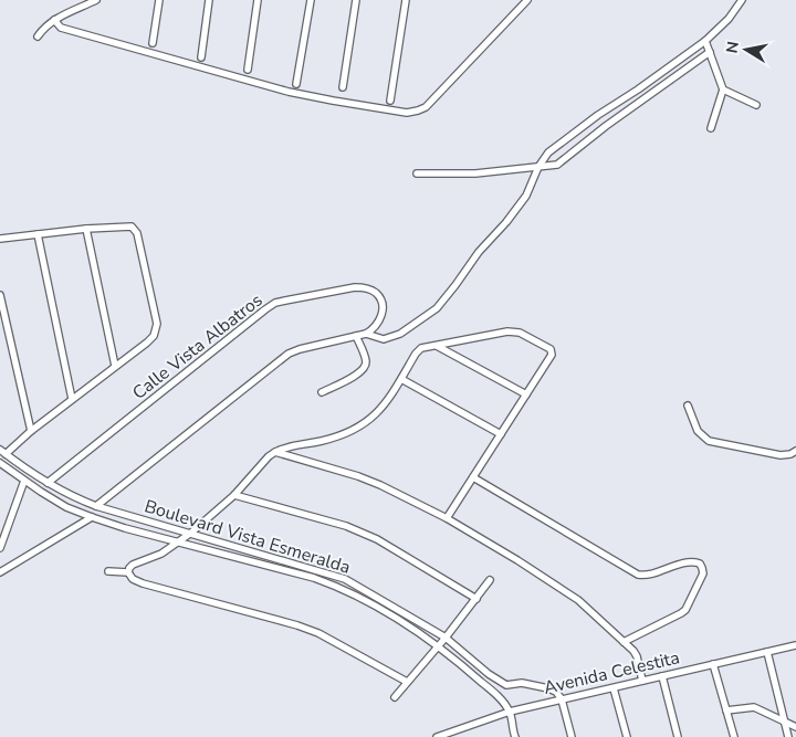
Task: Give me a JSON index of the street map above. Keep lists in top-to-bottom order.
{
  "streets": {
    "street": ["Calle Vista Albatros", "Boulevard Vista Esmeralda", "Avenida Celestita"]
  },
  "crossings": [
    ["Calle Vista Albatros", "Boulevard Vista Esmeralda"],
    ["Boulevard Vista Esmeralda", "Avenida Celestita"]
  ],
  "north": "left"
}
